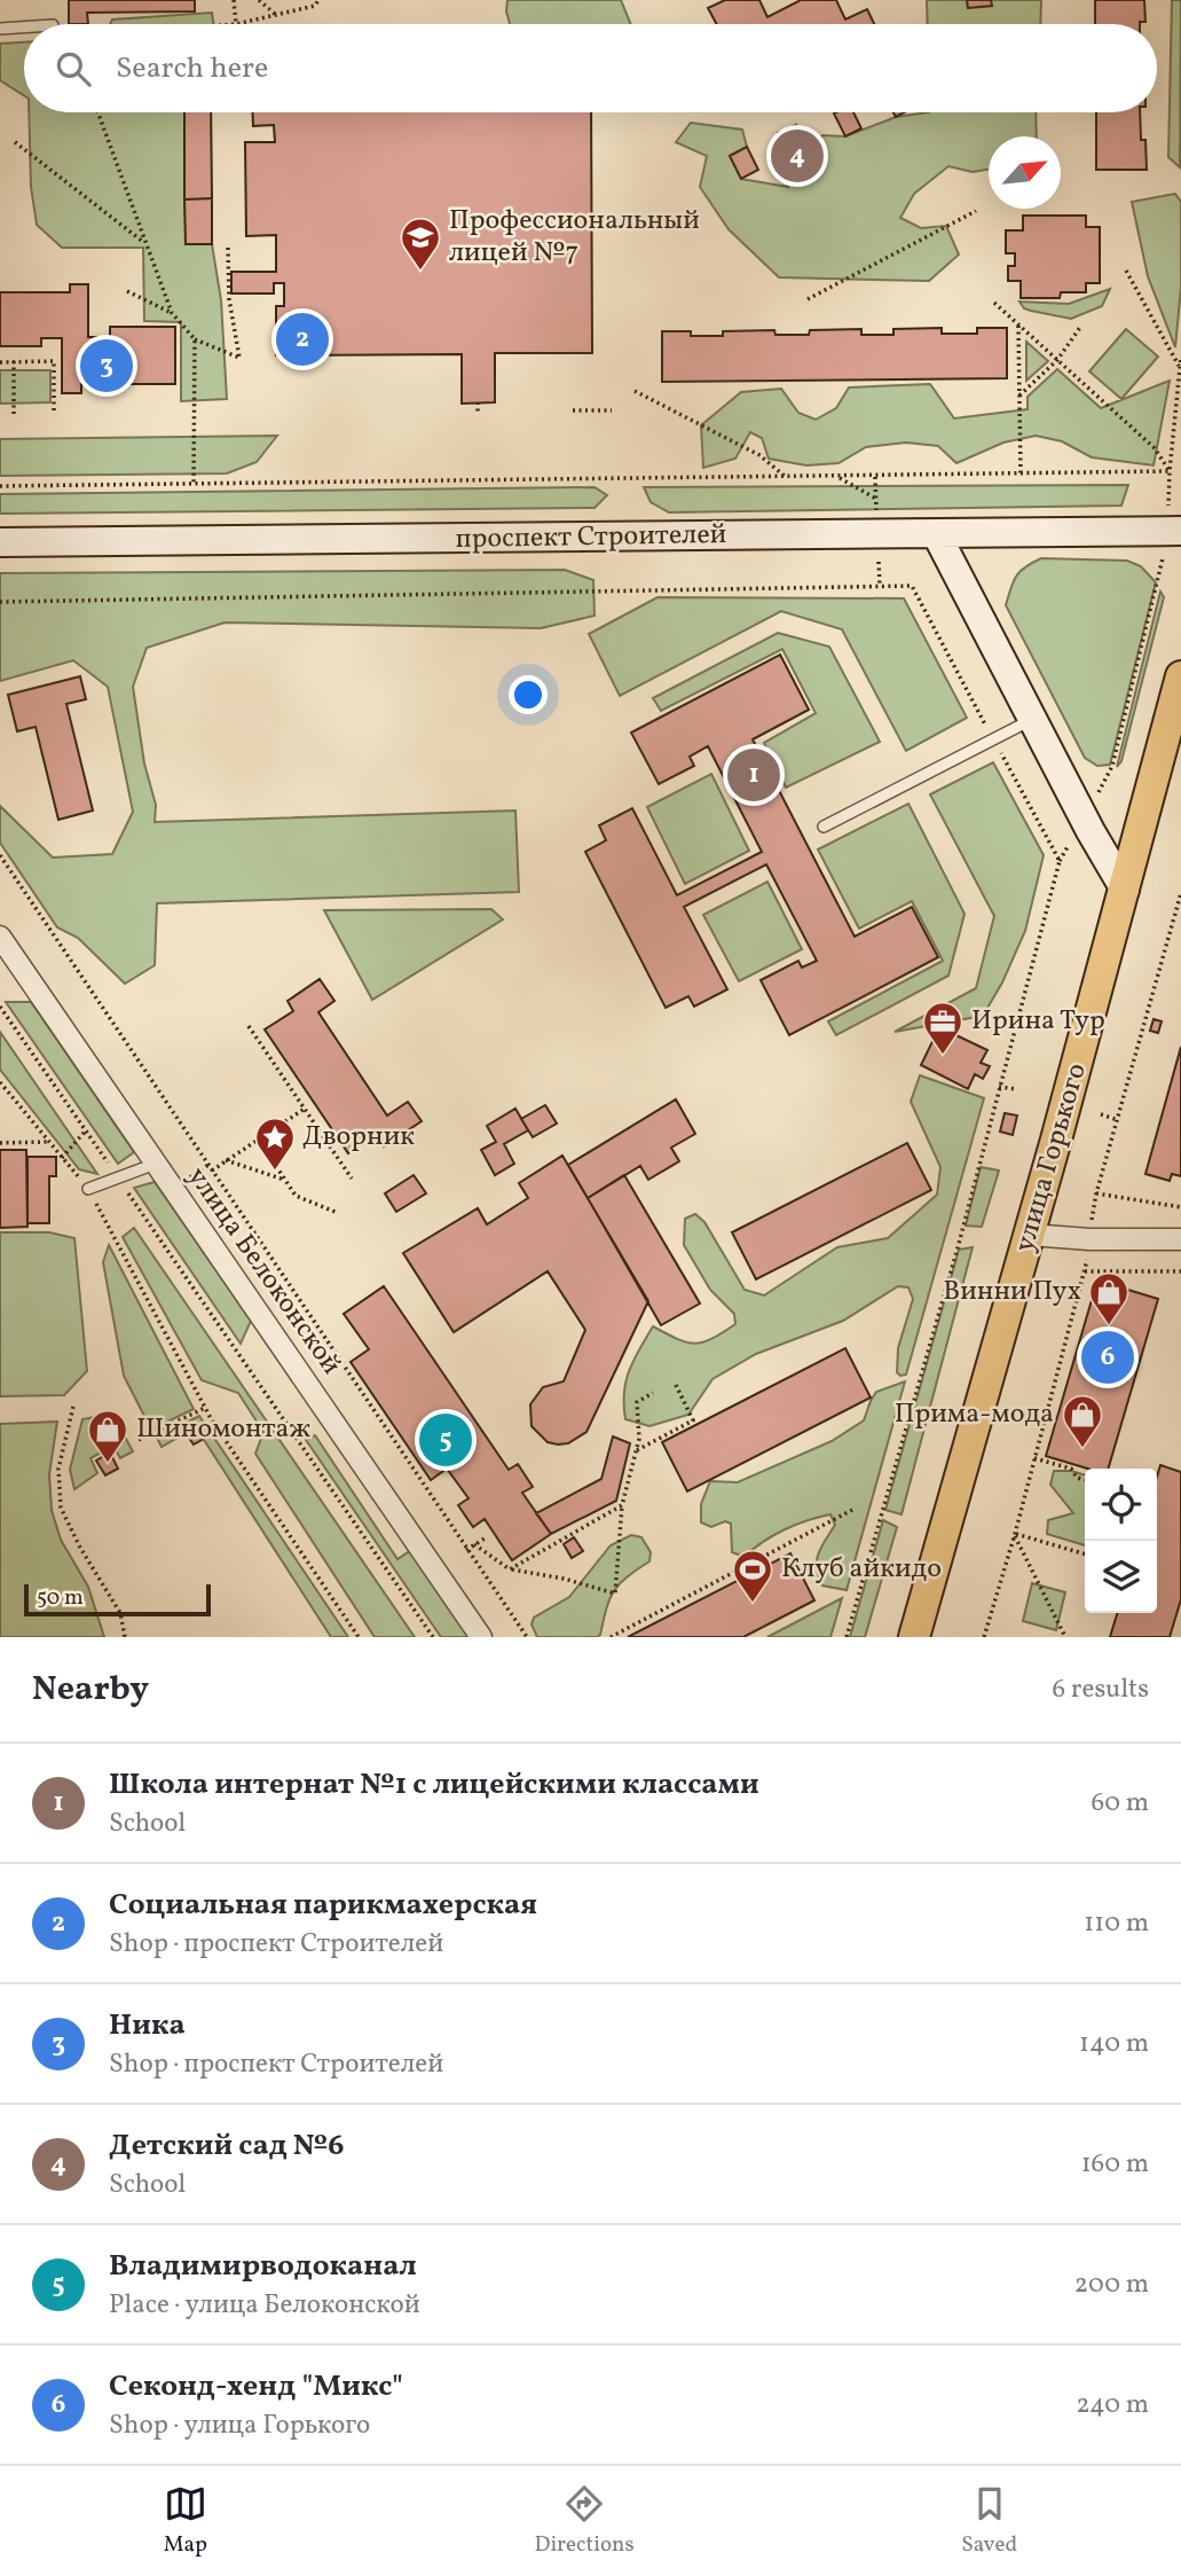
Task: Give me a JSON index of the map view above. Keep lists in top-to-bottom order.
{
  "streets": {
    "main road": ["проспект Строителей", "улица Горького"],
    "street": ["улица Белоконской"]
  },
  "places": {
    "school or university": ["Профессиональный лицей №7"],
    "office": ["Ирина Тур"],
    "place": ["Дворник"],
    "shop": ["Винни Пух", "Прима-мода", "Шиномонтаж"],
    "sports": ["Клуб айкидо"]
  },
  "scale_bar": "50 m",
  "north": "top right",
  "page": {
    "search": "Search here",
    "pins": [
      "4",
      "2",
      "3",
      "1",
      "6",
      "5"
    ],
    "scale": "50 m",
    "heading": ["Nearby", "6 results"],
    "list": [
      {
        "mark": "1",
        "name": "Школа интернат №1 с лицейскими классами",
        "note": "School",
        "value": "60 m"
      },
      {
        "mark": "2",
        "name": "Социальная парикмахерская",
        "note": "Shop · проспект Строителей",
        "value": "110 m"
      },
      {
        "mark": "3",
        "name": "Ника",
        "note": "Shop · проспект Строителей",
        "value": "140 m"
      },
      {
        "mark": "4",
        "name": "Детский сад №6",
        "note": "School",
        "value": "160 m"
      },
      {
        "mark": "5",
        "name": "Владимирводоканал",
        "note": "Place · улица Белоконской",
        "value": "200 m"
      },
      {
        "mark": "6",
        "name": "Секонд-хенд \"Микс\"",
        "note": "Shop · улица Горького",
        "value": "240 m"
      }
    ],
    "nav": ["Map", "Directions", "Saved"]
  }
}
